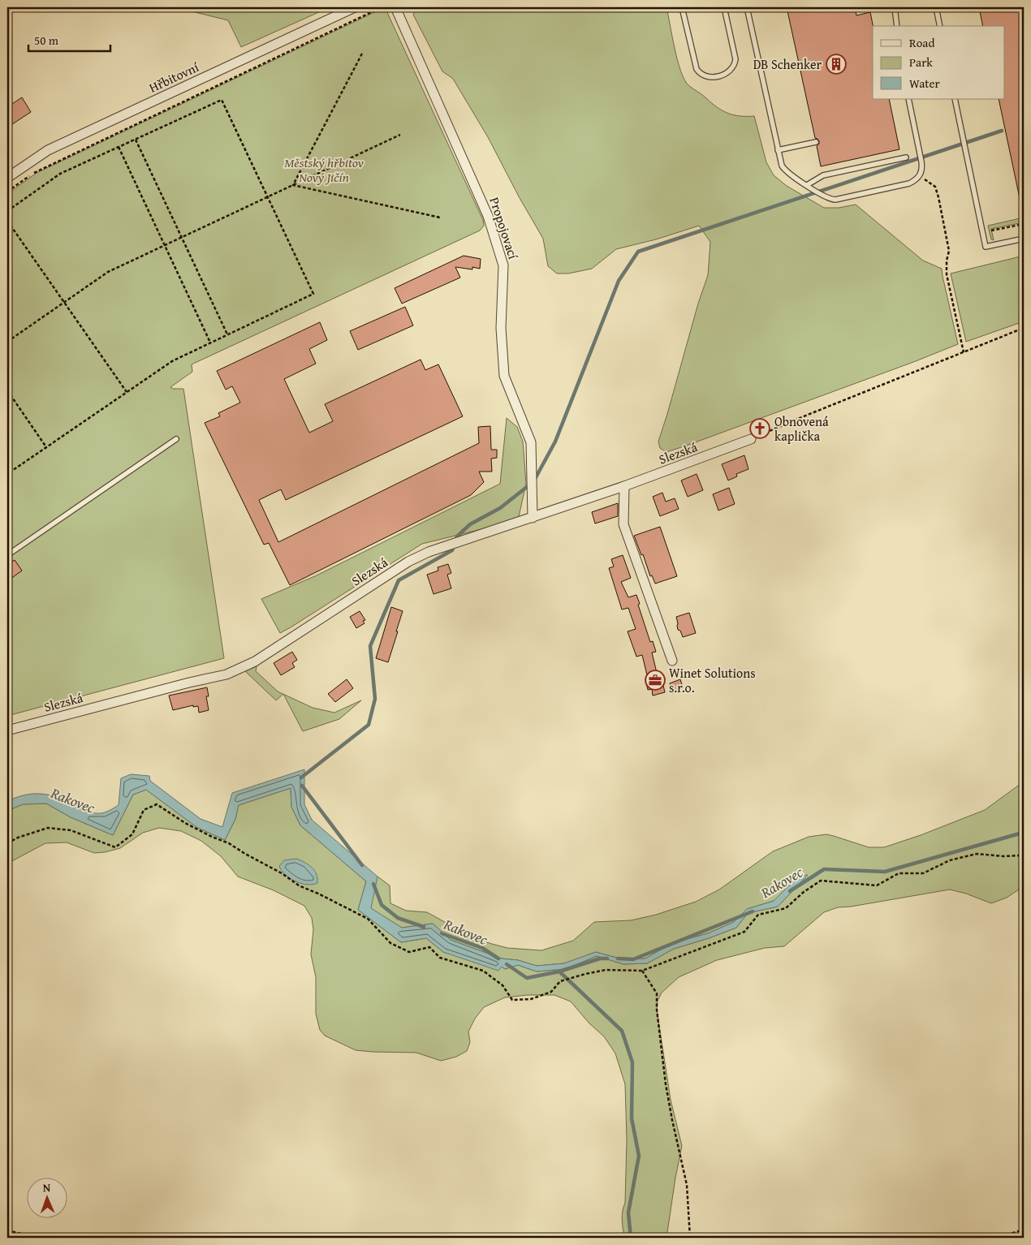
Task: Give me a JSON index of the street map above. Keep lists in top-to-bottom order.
{
  "streets": {
    "street": ["Hřbitovní", "Propojovací", "Slezská"]
  },
  "crossings": [
    ["Propojovací", "Slezská"]
  ],
  "water": ["Rakovec"],
  "parks": ["Městský hřbitov Nový Jičín"],
  "places": {
    "building": ["DB Schenker"],
    "church": ["Obnovená kaplička"],
    "office": ["Winet Solutions s.r.o."]
  },
  "legend": ["Road", "Park", "Water"],
  "scale_bar": "50 m",
  "north": "top"
}
